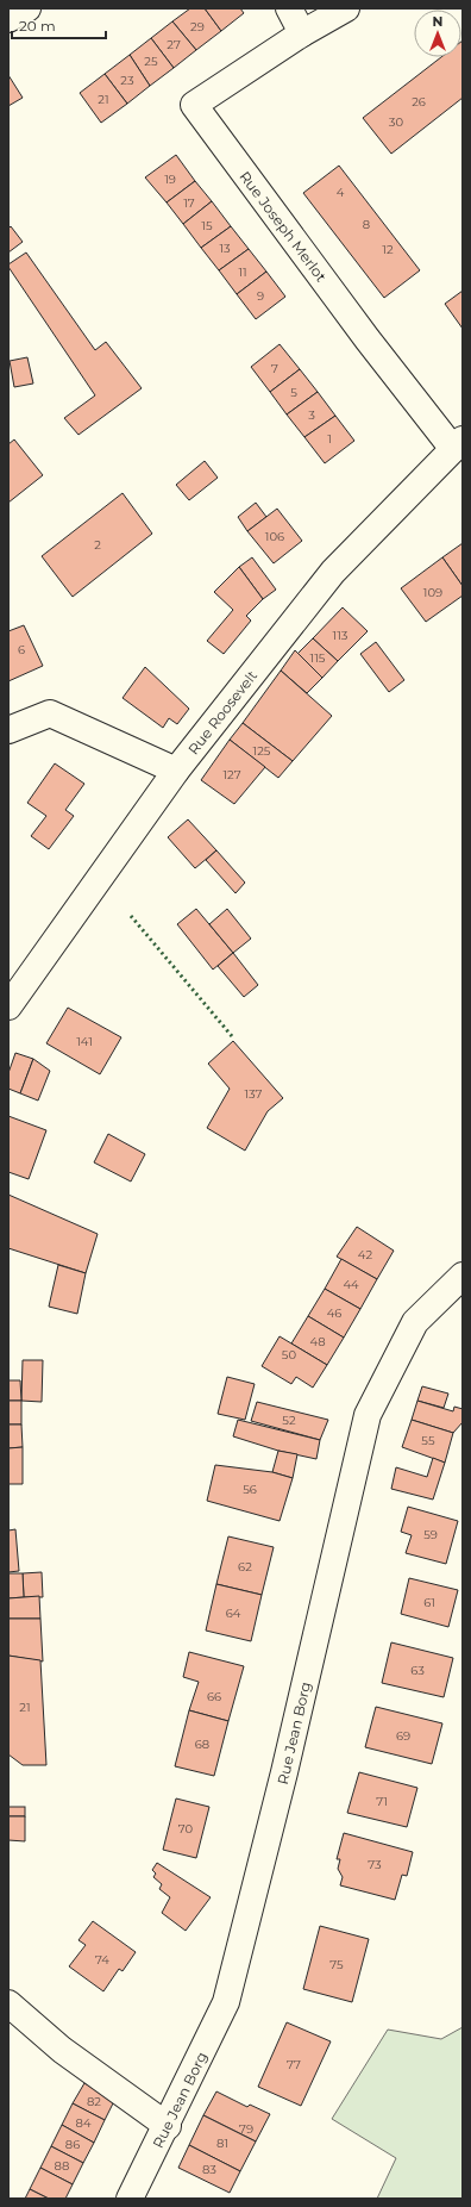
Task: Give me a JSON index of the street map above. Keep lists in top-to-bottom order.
{
  "streets": {
    "street": ["Rue Joseph Merlot", "Rue Roosevelt", "Rue Jean Borg"]
  },
  "crossings": [
    ["Rue Joseph Merlot", "Rue Roosevelt"]
  ],
  "house_numbers": [
    "29",
    "27",
    "25",
    "23",
    "21",
    "26",
    "30",
    "19",
    "4",
    "17",
    "8",
    "15",
    "13",
    "12",
    "11",
    "9",
    "7",
    "5",
    "3",
    "1",
    "106",
    "2",
    "109",
    "113",
    "6",
    "115",
    "125",
    "127",
    "141",
    "137",
    "42",
    "44",
    "46",
    "48",
    "50",
    "52",
    "55",
    "56",
    "59",
    "62",
    "61",
    "64",
    "63",
    "66",
    "21",
    "69",
    "68",
    "71",
    "70",
    "73",
    "74",
    "75",
    "77",
    "82",
    "84",
    "79",
    "81",
    "86",
    "88",
    "83"
  ],
  "scale_bar": "20 m",
  "north": "top"
}
